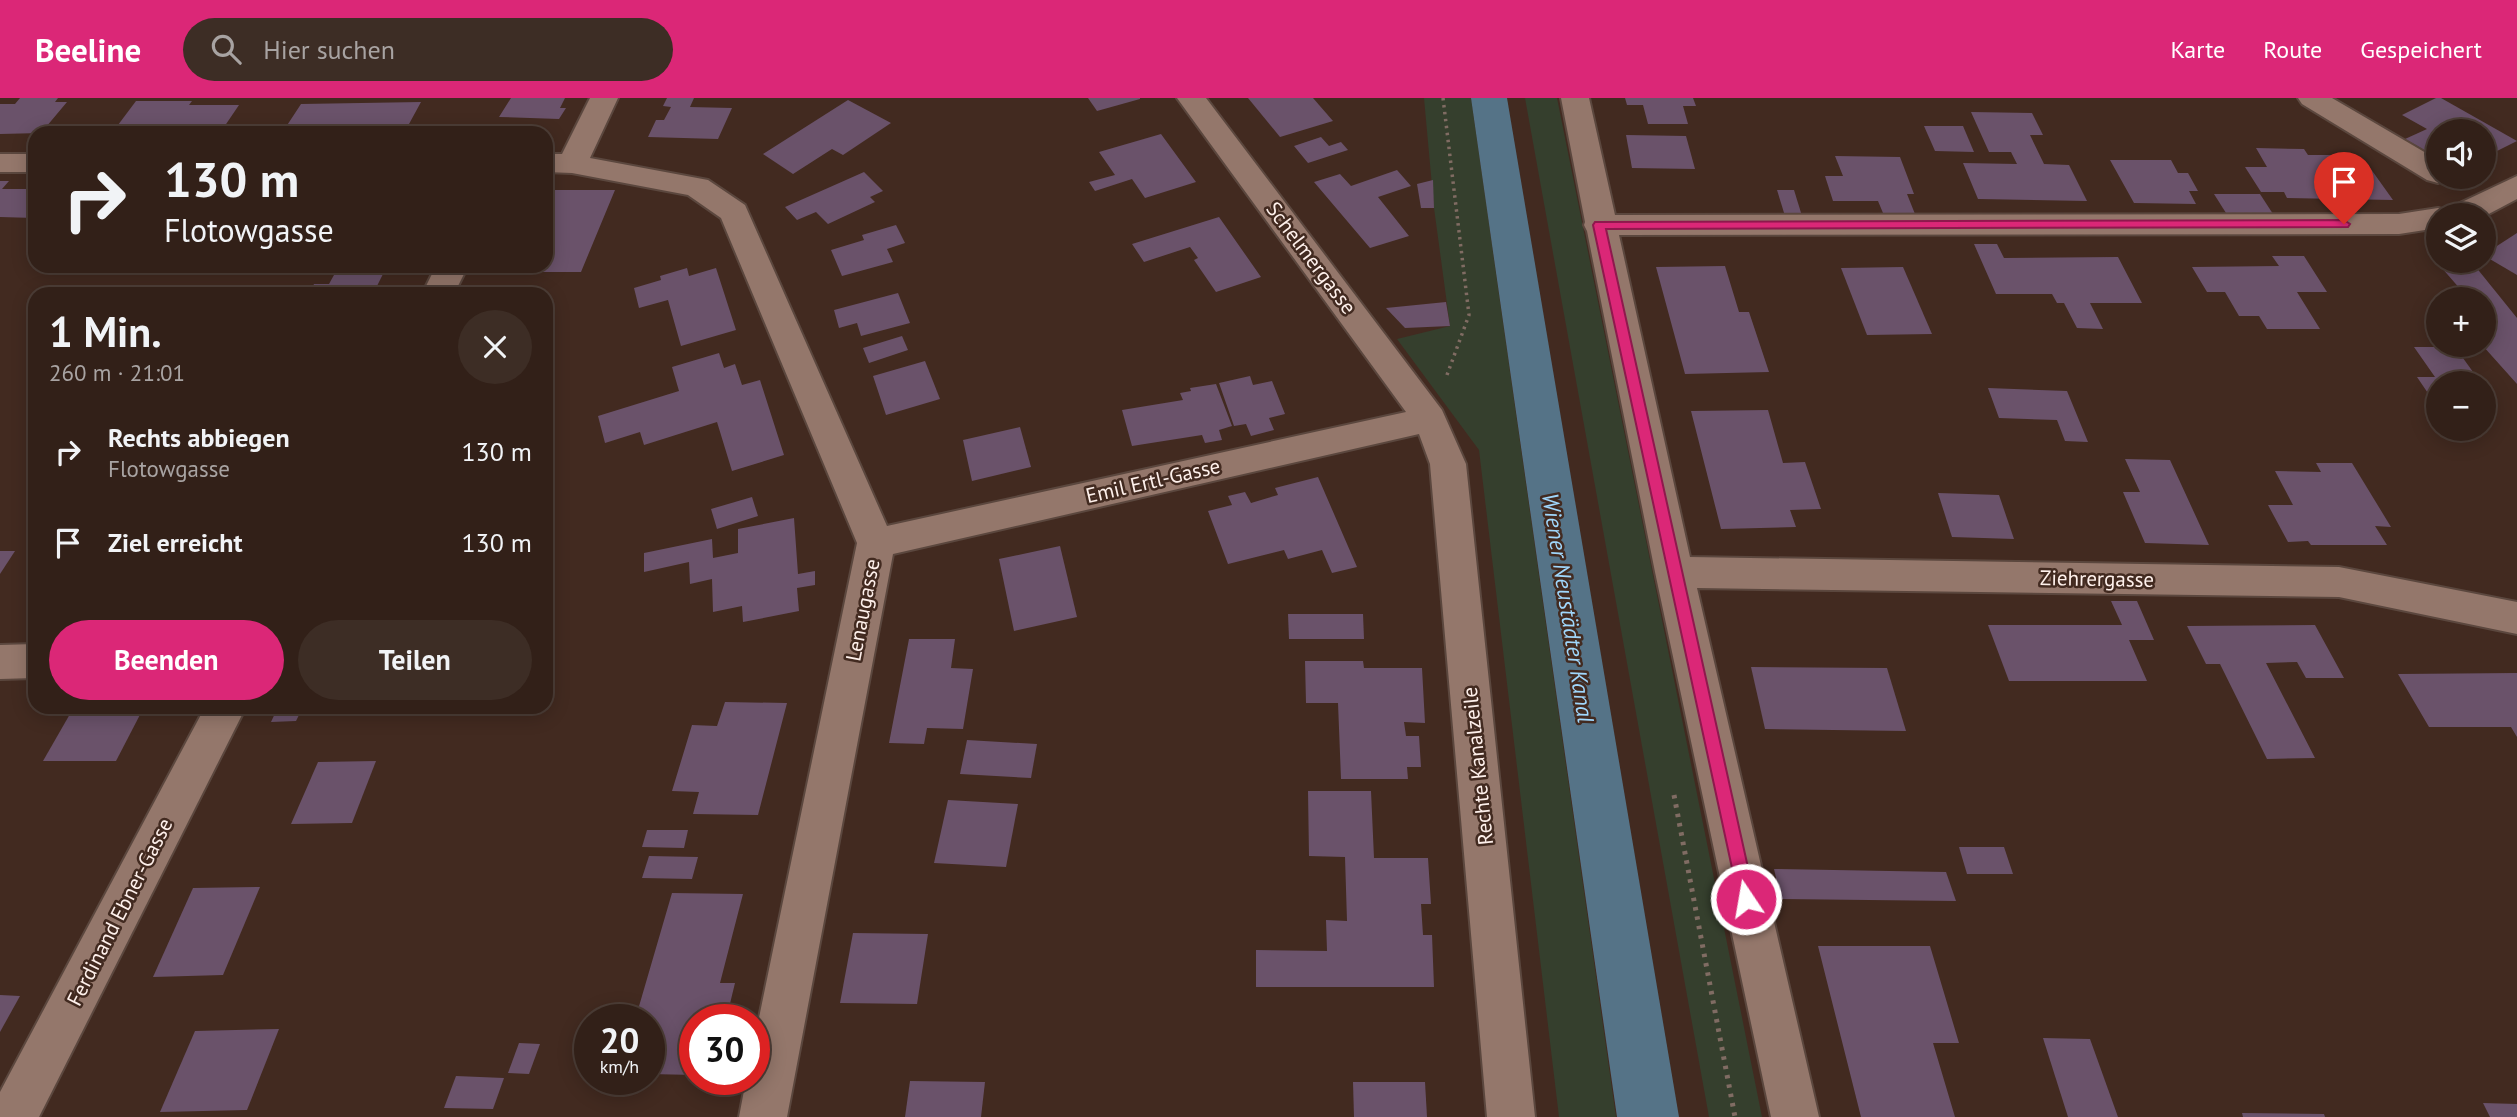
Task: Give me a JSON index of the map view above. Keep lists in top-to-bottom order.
{
  "streets": {
    "street": [
      "Schelmergasse",
      "Emil Ertl-Gasse",
      "Ziehrergasse",
      "Lenaugasse",
      "Rechte Kanalzeile",
      "Ferdinand Ebner-Gasse"
    ]
  },
  "crossings": [
    ["Schelmergasse", "Emil Ertl-Gasse"],
    ["Schelmergasse", "Rechte Kanalzeile"],
    ["Emil Ertl-Gasse", "Lenaugasse"],
    ["Emil Ertl-Gasse", "Rechte Kanalzeile"]
  ],
  "water": ["Wiener Neustädter Kanal"],
  "page": {
    "header": "Beeline",
    "search": "Hier suchen",
    "nav": ["Karte", "Route", "Gespeichert"],
    "map_buttons": ["+", "−"],
    "turn": ["130 m", "Flotowgasse"],
    "heading": ["1 Min.", "260 m · 21:01"],
    "list": [
      {
        "name": "Rechts abbiegen",
        "note": "Flotowgasse",
        "value": "130 m"
      },
      {
        "name": "Ziel erreicht",
        "value": "130 m"
      }
    ],
    "buttons": ["Beenden", "Teilen"],
    "speed": "20 km/h",
    "limit": "30"
  }
}
